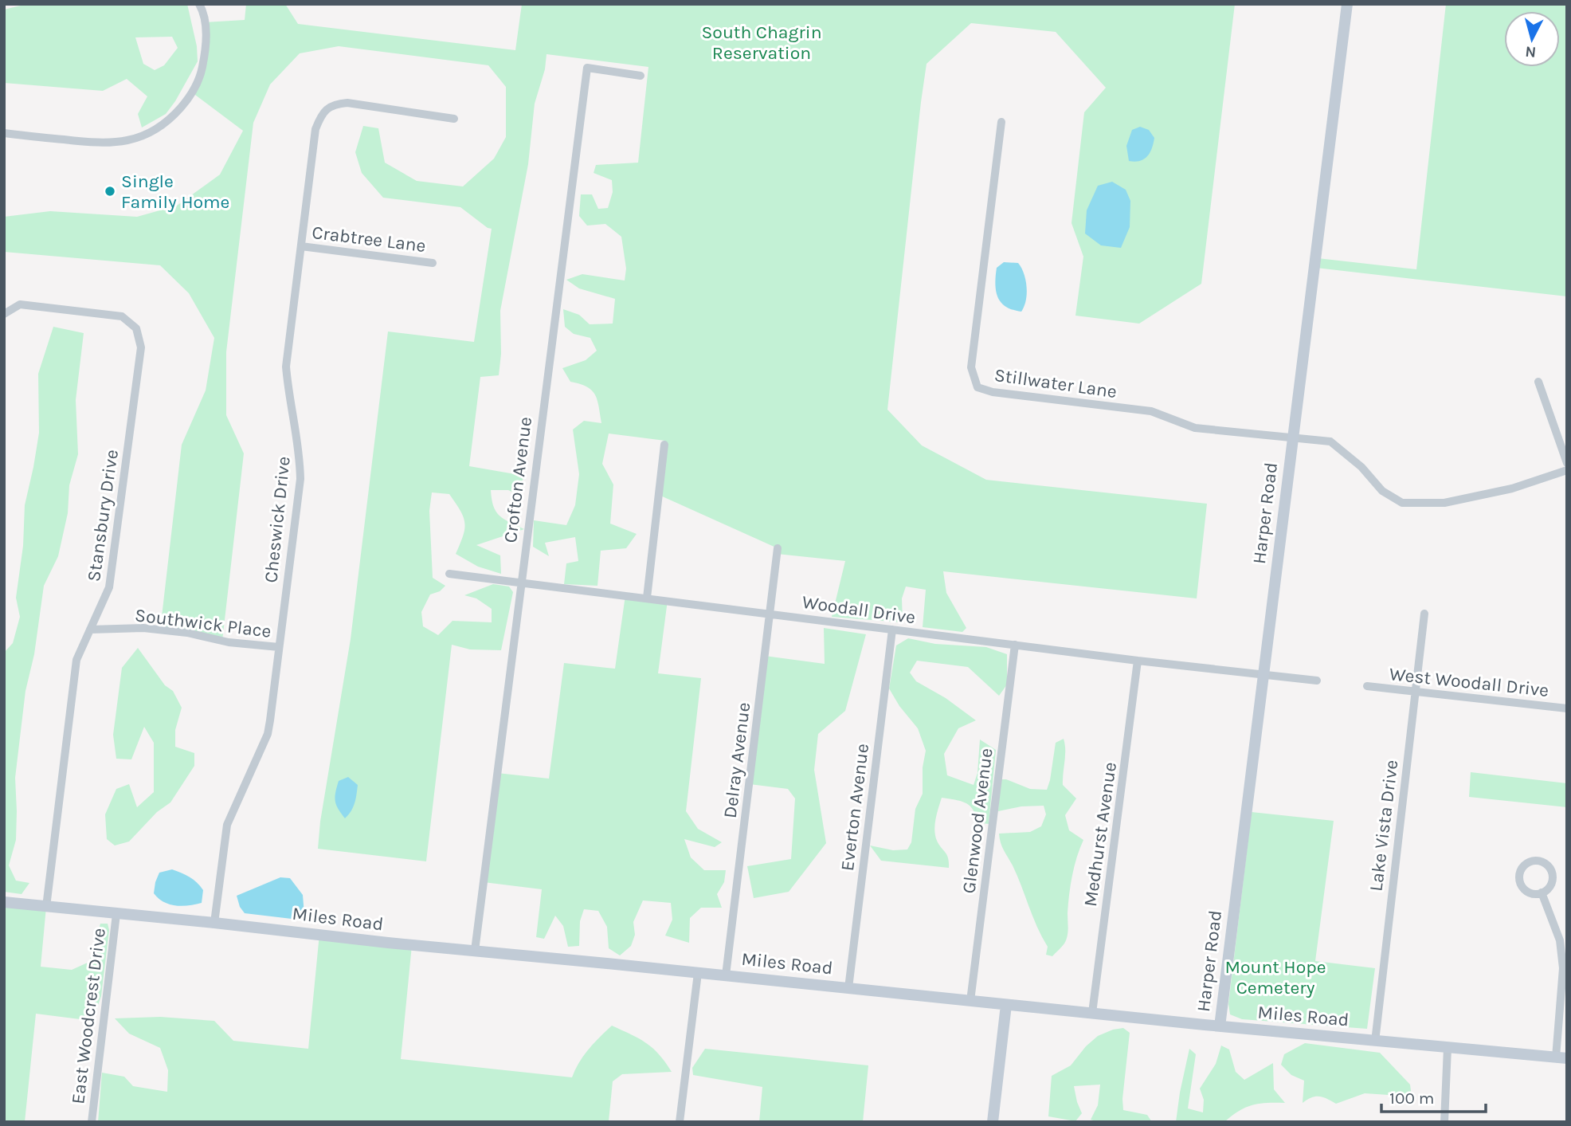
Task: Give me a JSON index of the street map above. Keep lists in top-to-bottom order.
{
  "streets": {
    "main road": ["Harper Road", "Miles Road"],
    "street": [
      "Crabtree Lane",
      "Stillwater Lane",
      "Crofton Avenue",
      "Stansbury Drive",
      "Cheswick Drive",
      "Woodall Drive",
      "Southwick Place",
      "West Woodall Drive",
      "Delray Avenue",
      "Everton Avenue",
      "Glenwood Avenue",
      "Lake Vista Drive",
      "Medhurst Avenue",
      "East Woodcrest Drive"
    ]
  },
  "crossings": [
    ["Crabtree Lane", "Cheswick Drive"],
    ["Stillwater Lane", "Harper Road"],
    ["Crofton Avenue", "Woodall Drive"],
    ["Crofton Avenue", "Miles Road"],
    ["Harper Road", "Woodall Drive"],
    ["Harper Road", "Miles Road"],
    ["Stansbury Drive", "Southwick Place"],
    ["Stansbury Drive", "Miles Road"],
    ["Cheswick Drive", "Southwick Place"],
    ["Cheswick Drive", "Miles Road"],
    ["Woodall Drive", "Delray Avenue"],
    ["Woodall Drive", "Everton Avenue"],
    ["Woodall Drive", "Glenwood Avenue"],
    ["Woodall Drive", "Medhurst Avenue"],
    ["West Woodall Drive", "Lake Vista Drive"],
    ["Delray Avenue", "Miles Road"],
    ["Everton Avenue", "Miles Road"],
    ["Glenwood Avenue", "Miles Road"],
    ["Lake Vista Drive", "Miles Road"],
    ["Medhurst Avenue", "Miles Road"],
    ["Miles Road", "East Woodcrest Drive"]
  ],
  "parks": ["South Chagrin Reservation", "Mount Hope Cemetery"],
  "places": ["Single Family Home"],
  "scale_bar": "100 m",
  "north": "bottom"
}
